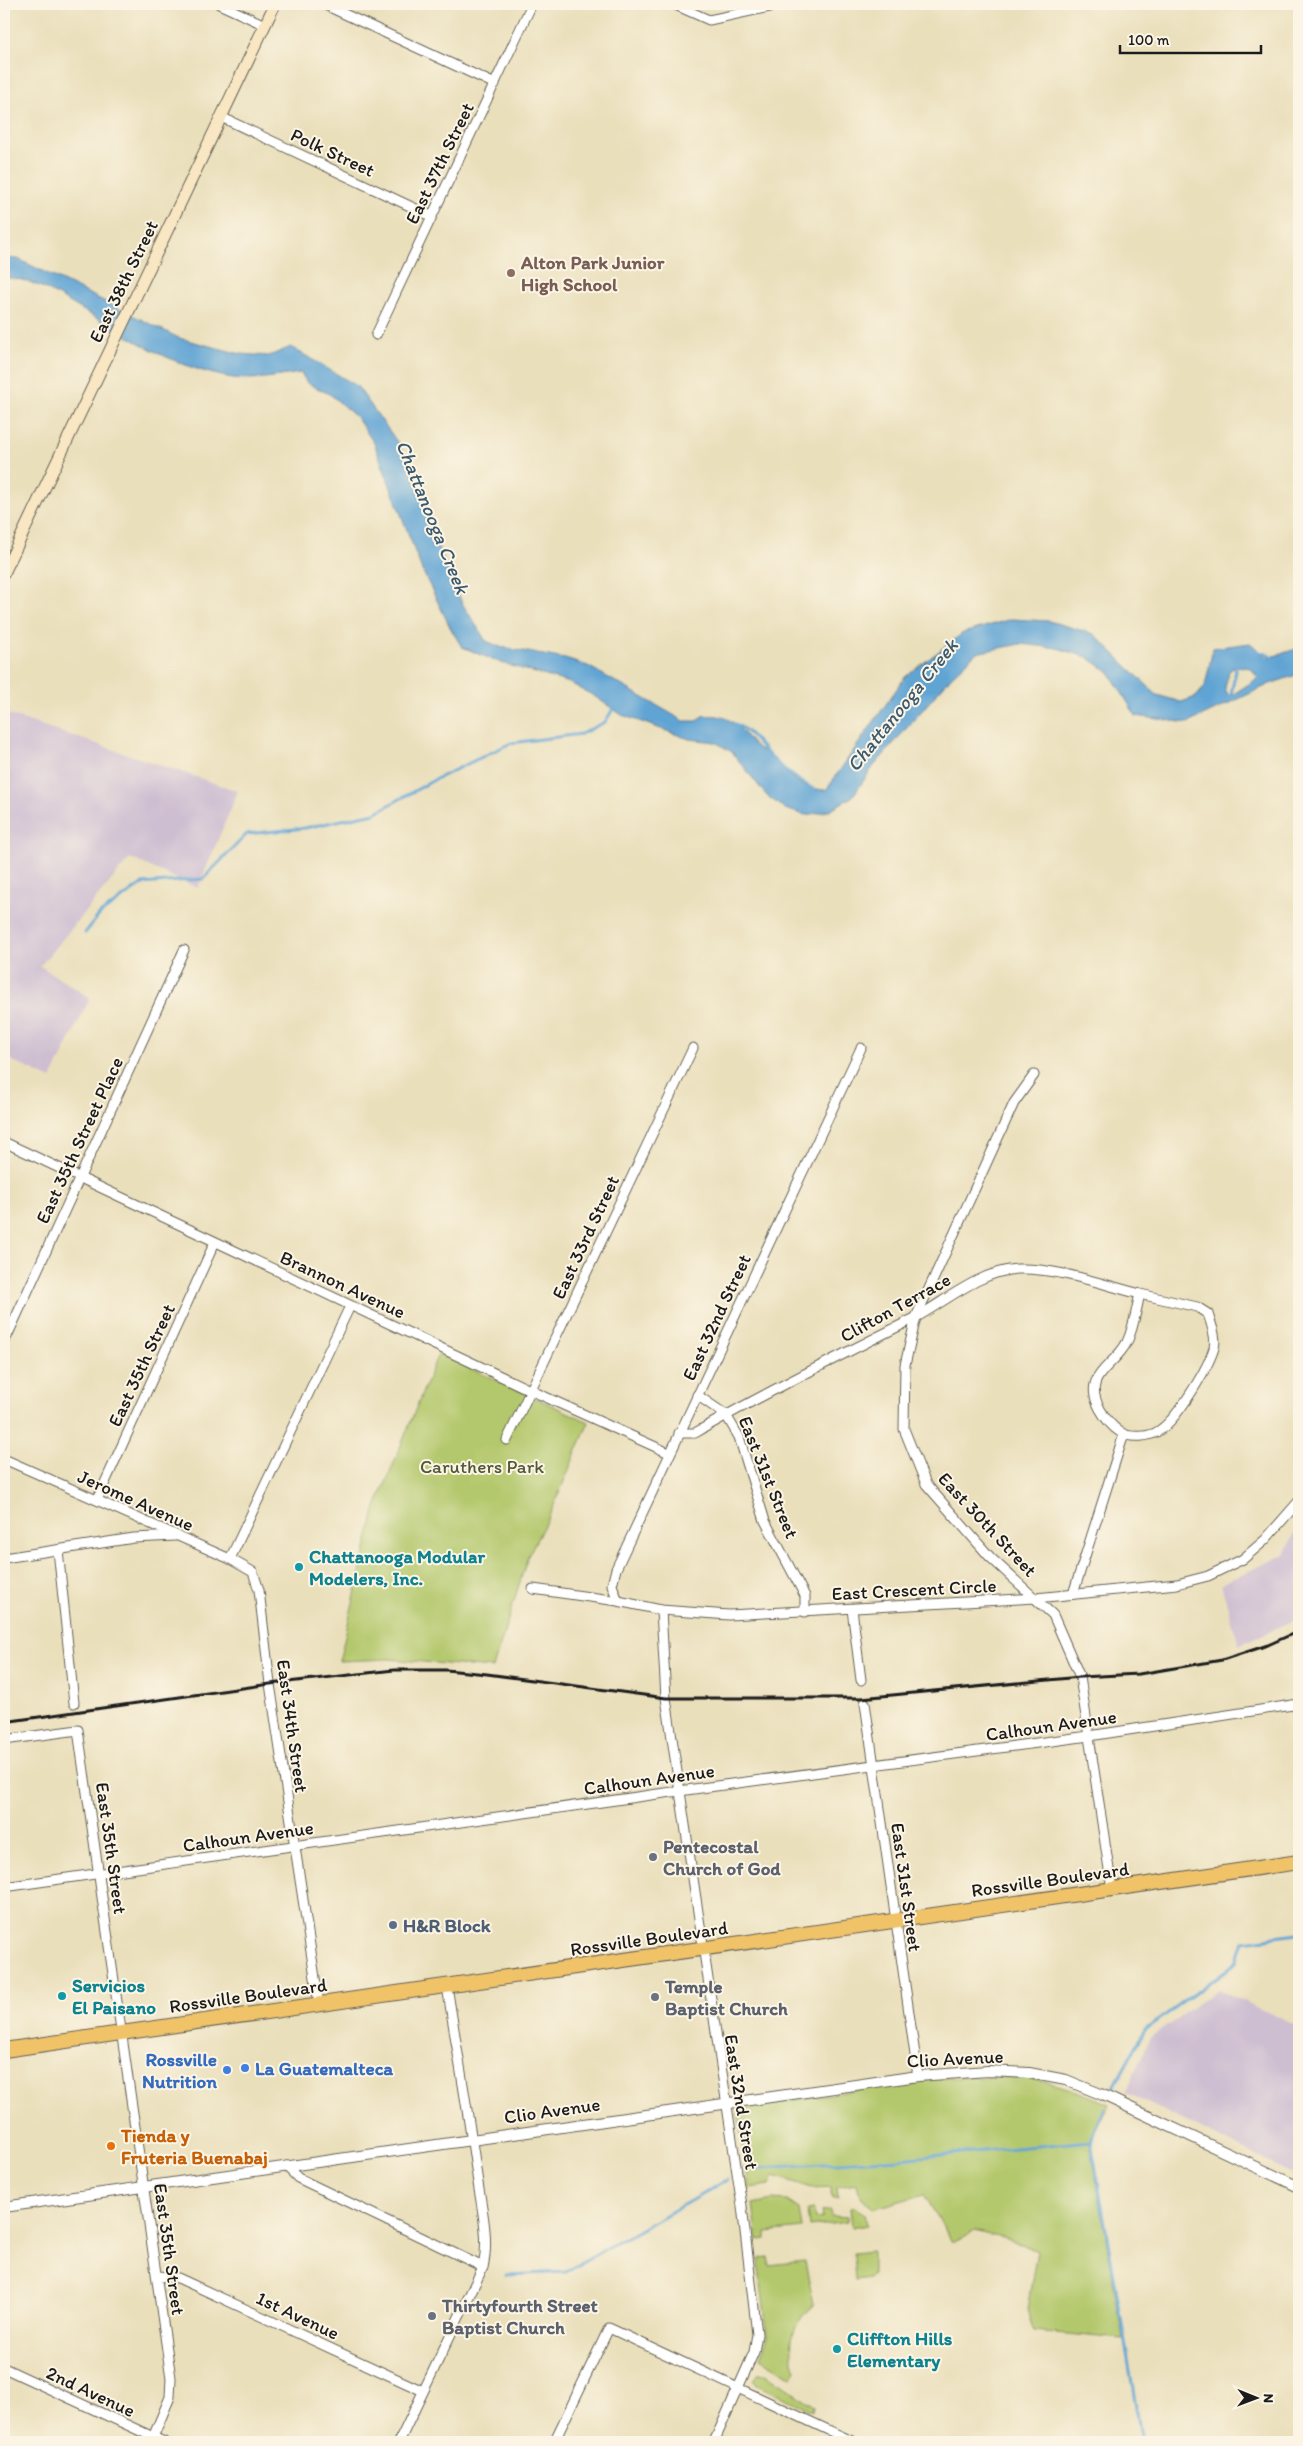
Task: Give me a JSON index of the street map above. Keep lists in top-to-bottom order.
{
  "streets": {
    "highway": ["Rossville Boulevard"],
    "main road": ["East 38th Street"],
    "street": [
      "Polk Street",
      "East 37th Street",
      "East 35th Street Place",
      "East 33rd Street",
      "Brannon Avenue",
      "Clifton Terrace",
      "East 32nd Street",
      "East 35th Street",
      "East 31st Street",
      "Jerome Avenue",
      "East 30th Street",
      "East Crescent Circle",
      "Calhoun Avenue",
      "East 34th Street",
      "Clio Avenue",
      "1st Avenue",
      "2nd Avenue"
    ]
  },
  "crossings": [
    ["Polk Street", "East 37th Street"],
    ["Polk Street", "East 38th Street"],
    ["East 35th Street Place", "Brannon Avenue"],
    ["East 33rd Street", "Brannon Avenue"],
    ["Brannon Avenue", "East 32nd Street"],
    ["Brannon Avenue", "East 35th Street"],
    ["Clifton Terrace", "East 32nd Street"],
    ["Clifton Terrace", "East 31st Street"],
    ["Clifton Terrace", "East 30th Street"],
    ["East 32nd Street", "East 31st Street"],
    ["East 32nd Street", "East Crescent Circle"],
    ["East 32nd Street", "Calhoun Avenue"],
    ["East 32nd Street", "Rossville Boulevard"],
    ["East 32nd Street", "Clio Avenue"],
    ["East 35th Street", "Jerome Avenue"],
    ["East 35th Street", "Calhoun Avenue"],
    ["East 35th Street", "Rossville Boulevard"],
    ["East 35th Street", "Clio Avenue"],
    ["East 35th Street", "1st Avenue"],
    ["East 35th Street", "2nd Avenue"],
    ["East 31st Street", "East Crescent Circle"],
    ["East 31st Street", "Calhoun Avenue"],
    ["East 31st Street", "Rossville Boulevard"],
    ["East 31st Street", "Clio Avenue"],
    ["Jerome Avenue", "East 34th Street"],
    ["East 30th Street", "East Crescent Circle"],
    ["East 30th Street", "Calhoun Avenue"],
    ["East 30th Street", "Rossville Boulevard"],
    ["Calhoun Avenue", "East 34th Street"],
    ["East 34th Street", "Rossville Boulevard"]
  ],
  "water": ["Chattanooga Creek"],
  "parks": ["Caruthers Park"],
  "places": [
    "Alton Park Junior High School",
    "Chattanooga Modular Modelers, Inc.",
    "Pentecostal Church of God",
    "H&R Block",
    "Servicios El Paisano",
    "Temple Baptist Church",
    "La Guatemalteca",
    "Rossville Nutrition",
    "Tienda y Fruteria Buenabaj",
    "Thirtyfourth Street Baptist Church",
    "Cliffton Hills Elementary"
  ],
  "scale_bar": "100 m",
  "north": "right"
}
